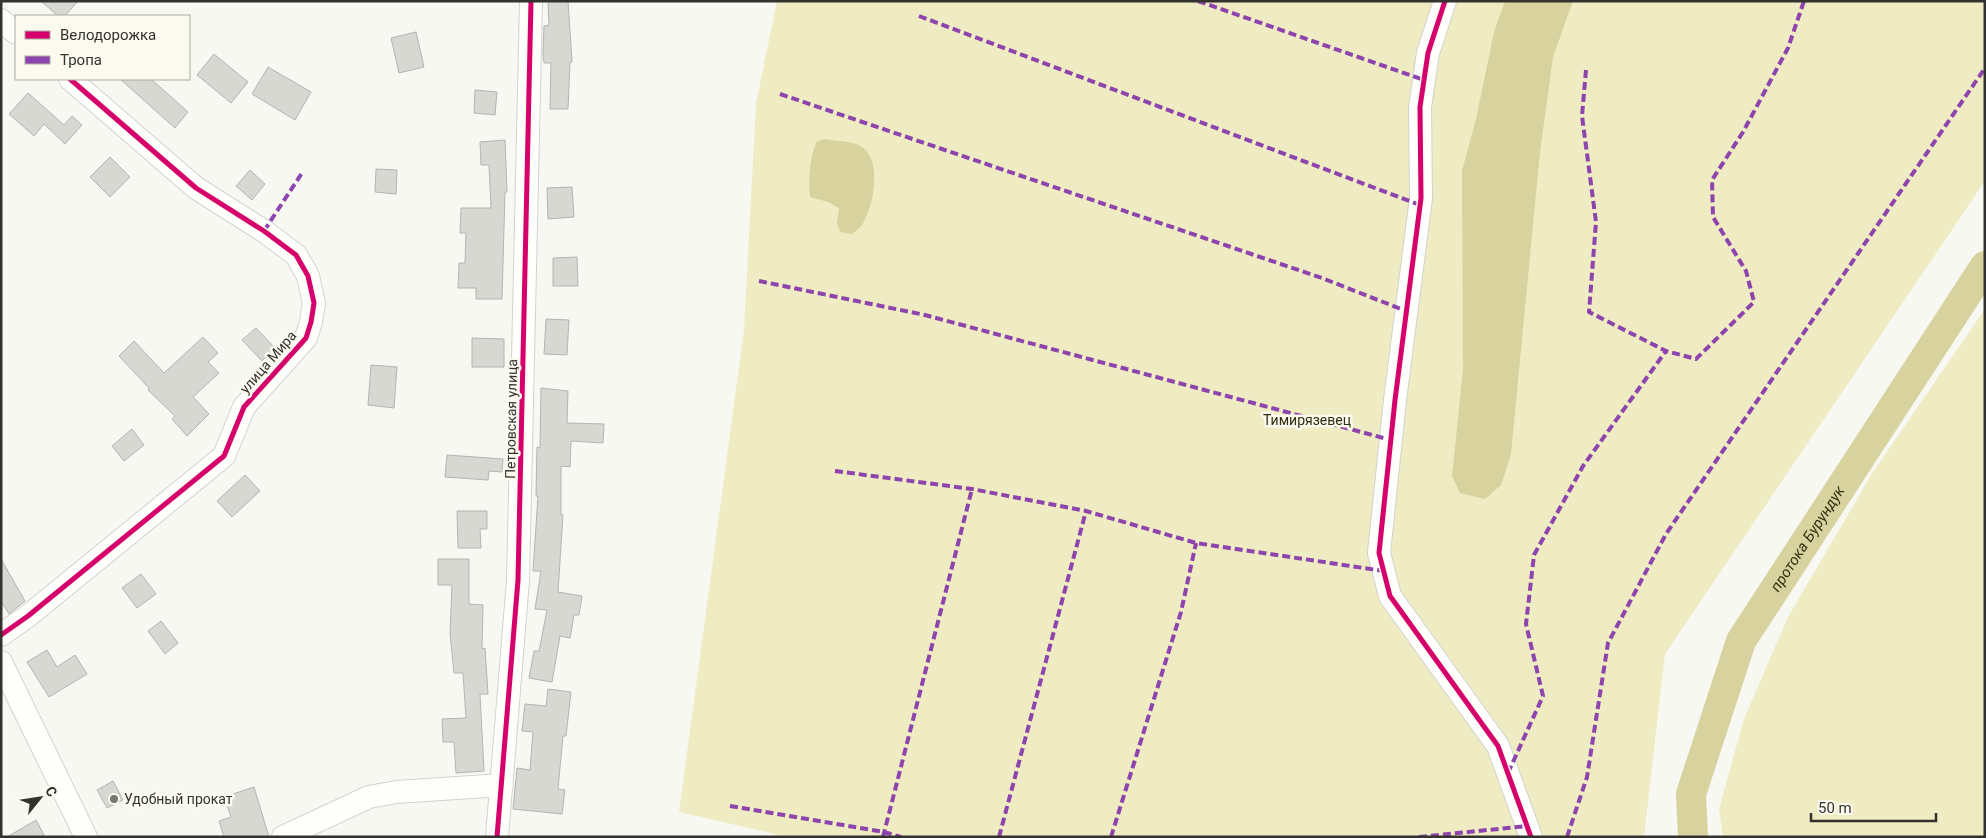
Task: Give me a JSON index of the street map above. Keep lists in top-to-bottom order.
{
  "streets": {
    "street": ["улица Мира", "Петровская улица"]
  },
  "water": ["протока Бурундук"],
  "parks": ["Тимирязевец"],
  "places": ["Удобный прокат"],
  "legend": ["Велодорожка", "Тропа"],
  "scale_bar": "50 m",
  "north": "top right"
}
